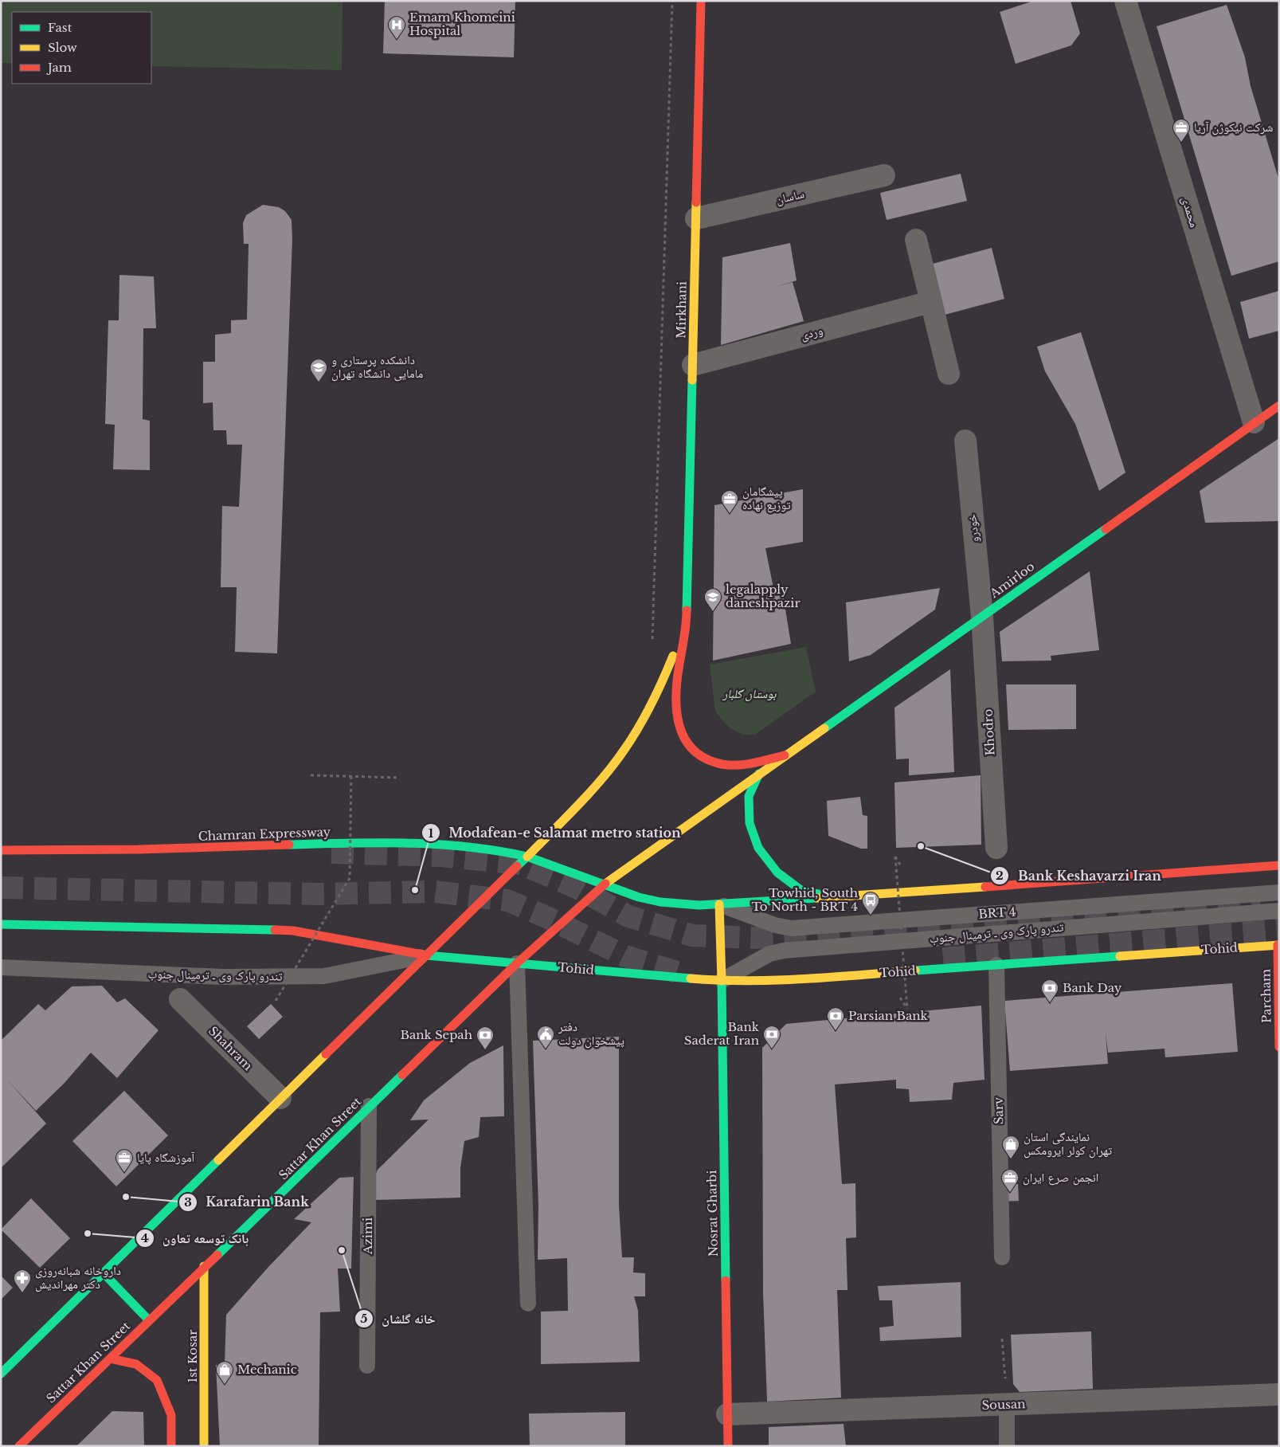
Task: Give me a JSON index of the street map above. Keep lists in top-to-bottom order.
{
  "streets": {
    "main road": [
      "Mirkhani",
      "Amirloo",
      "Chamran Expressway",
      "Tohid",
      "Parcham",
      "Sattar Khan Street",
      "Nosrat Gharbi",
      "1st Kosar"
    ],
    "street": [
      "ساسان",
      "محمدی",
      "وردی",
      "خودرو",
      "Khodro",
      "Shahram",
      "Sousan"
    ],
    "lane": [
      "BRT 4",
      "تندرو پارک وی ـ ترمینال جنوب",
      "Sarv",
      "Azimi"
    ]
  },
  "crossings": [
    ["ساسان", "Mirkhani"],
    ["محمدی", "Amirloo"],
    ["Mirkhani", "وردی"],
    ["خودرو", "Amirloo"],
    ["خودرو", "Khodro"],
    ["Amirloo", "Khodro"],
    ["Amirloo", "Sattar Khan Street"],
    ["BRT 4", "Nosrat Gharbi"],
    ["تندرو پارک وی ـ ترمینال جنوب", "Tohid"],
    ["تندرو پارک وی ـ ترمینال جنوب", "Nosrat Gharbi"],
    ["Tohid", "Parcham"],
    ["Tohid", "Sarv"],
    ["Tohid", "Sattar Khan Street"],
    ["Tohid", "Nosrat Gharbi"],
    ["Sattar Khan Street", "Azimi"],
    ["Sattar Khan Street", "1st Kosar"],
    ["Nosrat Gharbi", "Sousan"]
  ],
  "parks": ["بوستان گلبار"],
  "places": {
    "hospital": ["Emam Khomeini Hospital"],
    "office": [
      "شرکت نیکوژن آریا",
      "پیشگامان توزیع نهاده",
      "آموزشگاه پایا",
      "انجمن صرع ایران"
    ],
    "school or university": ["دانشکده پرستاری و مامایی دانشگاه تهران", "legalapply daneshpazir"],
    "other": [
      "Bank Keshavarzi Iran",
      "Modafean-e Salamat metro station",
      "Karafarin Bank",
      "بانک توسعه تعاون",
      "خانه گلشان"
    ],
    "bus stop": ["Towhid, South To North - BRT 4"],
    "bank": [
      "Bank Day",
      "Parsian Bank",
      "Bank Saderat Iran",
      "Bank Sepah"
    ],
    "public building": ["دفتر پیشخوان دولت"],
    "shop": ["نمایندگی استان تهران کولر ایرومکس", "Mechanic"],
    "pharmacy": ["داروخانه شبانه‌روزی دکتر مهراندیش"]
  },
  "legend": ["Fast", "Slow", "Jam"]
}
